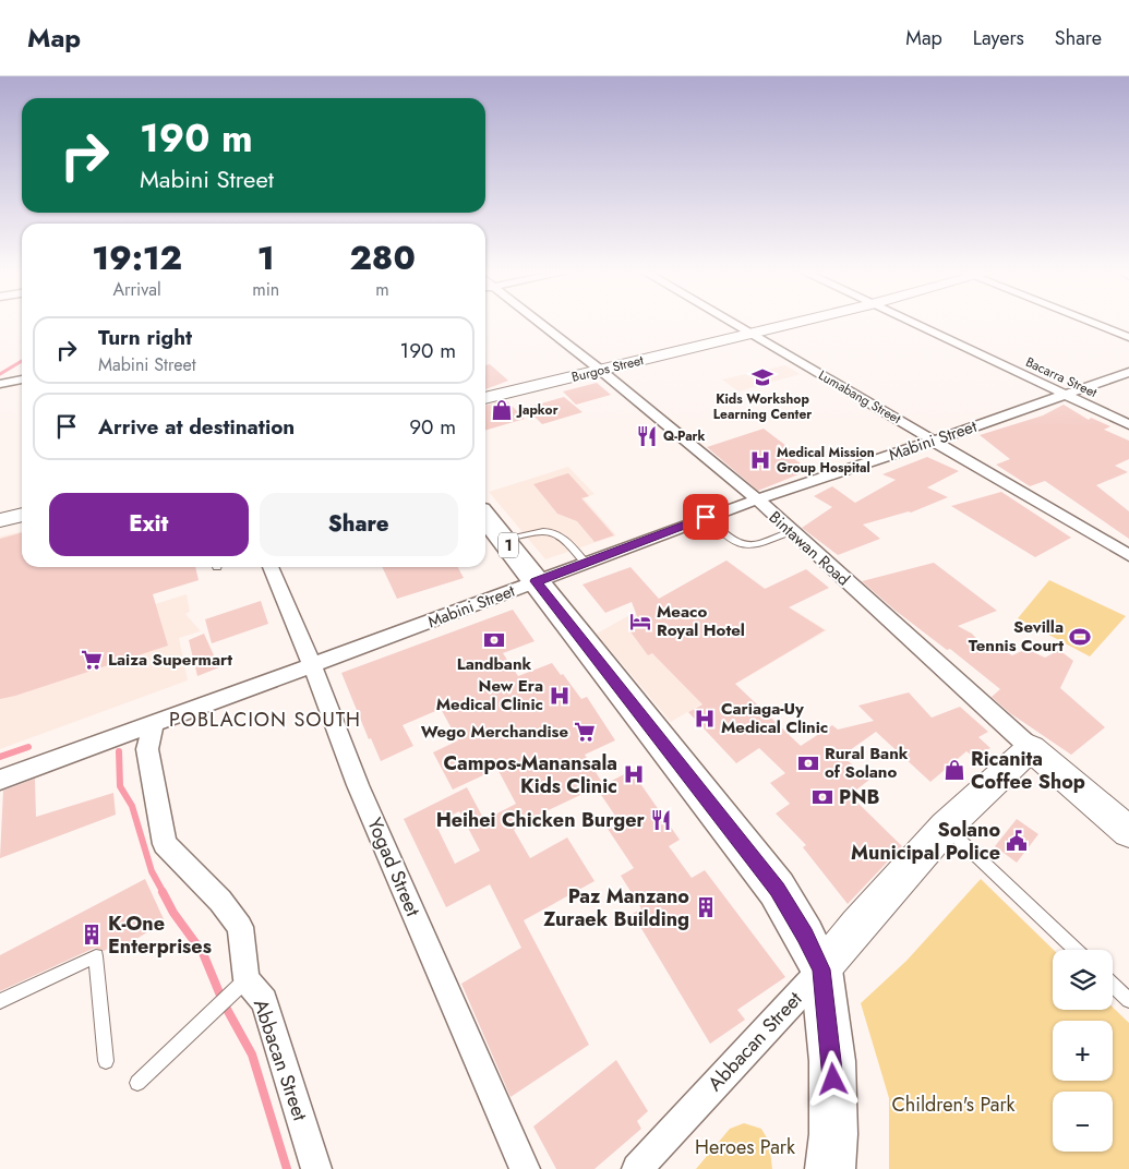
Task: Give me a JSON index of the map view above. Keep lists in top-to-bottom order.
{
  "streets": {
    "main road": ["1"],
    "street": [
      "Burgos Street",
      "Bacarra Street",
      "Lumabang Street",
      "Mabini Street",
      "Bintawan Road",
      "Yogad Street",
      "Abbacan Street"
    ]
  },
  "crossings": [
    ["Burgos Street", "Lumabang Street"],
    ["Burgos Street", "Bintawan Road"],
    ["Bacarra Street", "Mabini Street"],
    ["Lumabang Street", "Mabini Street"],
    ["Mabini Street", "1"],
    ["Mabini Street", "Bintawan Road"],
    ["Mabini Street", "Yogad Street"],
    ["Mabini Street", "Abbacan Street"],
    ["1", "Abbacan Street"],
    ["Bintawan Road", "Abbacan Street"]
  ],
  "districts": ["POBLACION SOUTH"],
  "parks": ["Children's Park", "Heroes Park"],
  "places": {
    "school or university": ["Kids Workshop Learning Center"],
    "shop": ["Japkor", "Ricanita Coffee Shop"],
    "restaurant": ["Q-Park", "Heihei Chicken Burger"],
    "hospital": [
      "Medical Mission Group Hospital",
      "New Era Medical Clinic",
      "Cariaga-Uy Medical Clinic",
      "Campos-Manansala Kids Clinic"
    ],
    "hotel": ["Meaco Royal Hotel"],
    "sports": ["Sevilla Tennis Court"],
    "bank": ["Landbank", "Rural Bank of Solano", "PNB"],
    "supermarket": ["Laiza Supermart", "Wego Merchandise"],
    "public building": ["Solano Municipal Police"],
    "building": ["Paz Manzano Zuraek Building", "K-One Enterprises"]
  },
  "page": {
    "header": "Map",
    "nav": ["Map", "Layers", "Share"],
    "turn": ["190 m", "Mabini Street"],
    "eta": [
      "19:12",
      "Arrival",
      "1",
      "min",
      "280",
      "m"
    ],
    "list": [
      {
        "name": "Turn right",
        "note": "Mabini Street",
        "value": "190 m"
      },
      {
        "name": "Arrive at destination",
        "value": "90 m"
      }
    ],
    "buttons": ["Exit", "Share"],
    "map_buttons": ["+", "−"]
  }
}
